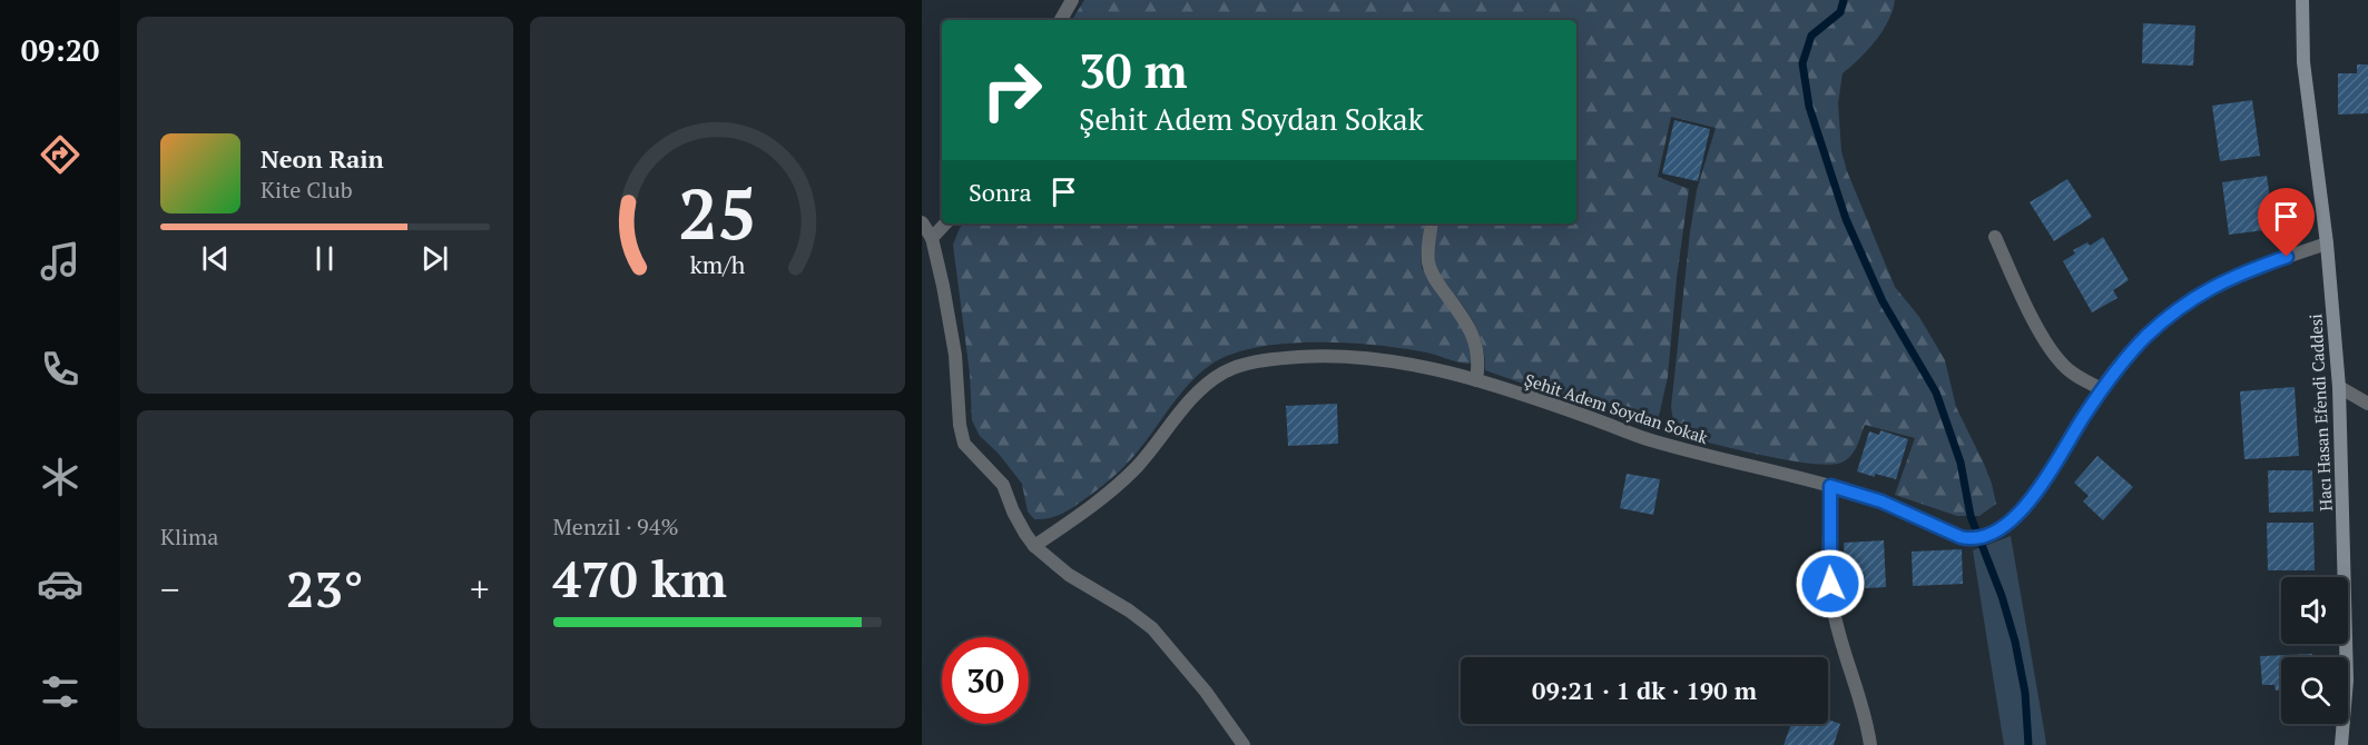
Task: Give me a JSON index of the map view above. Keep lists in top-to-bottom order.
{
  "streets": {
    "street": ["Şehit Adem Soydan Sokak", "Hacı Hasan Efendi Caddesi"]
  },
  "crossings": [
    ["Şehit Adem Soydan Sokak", "Hacı Hasan Efendi Caddesi"]
  ],
  "page": {
    "tabs": "09:20",
    "turn": ["30 m", "Şehit Adem Soydan Sokak"],
    "song": ["Neon Rain", "Kite Club"],
    "then": "Sonra",
    "tile": [
      "Klima",
      ["Menzil · 94%", "470 km"]
    ],
    "heat": ["−", "23°", "+"],
    "limit": "30",
    "trip": "09:21 · 1 dk · 190 m",
    "gauge": ["25", "km/h"]
  }
}
